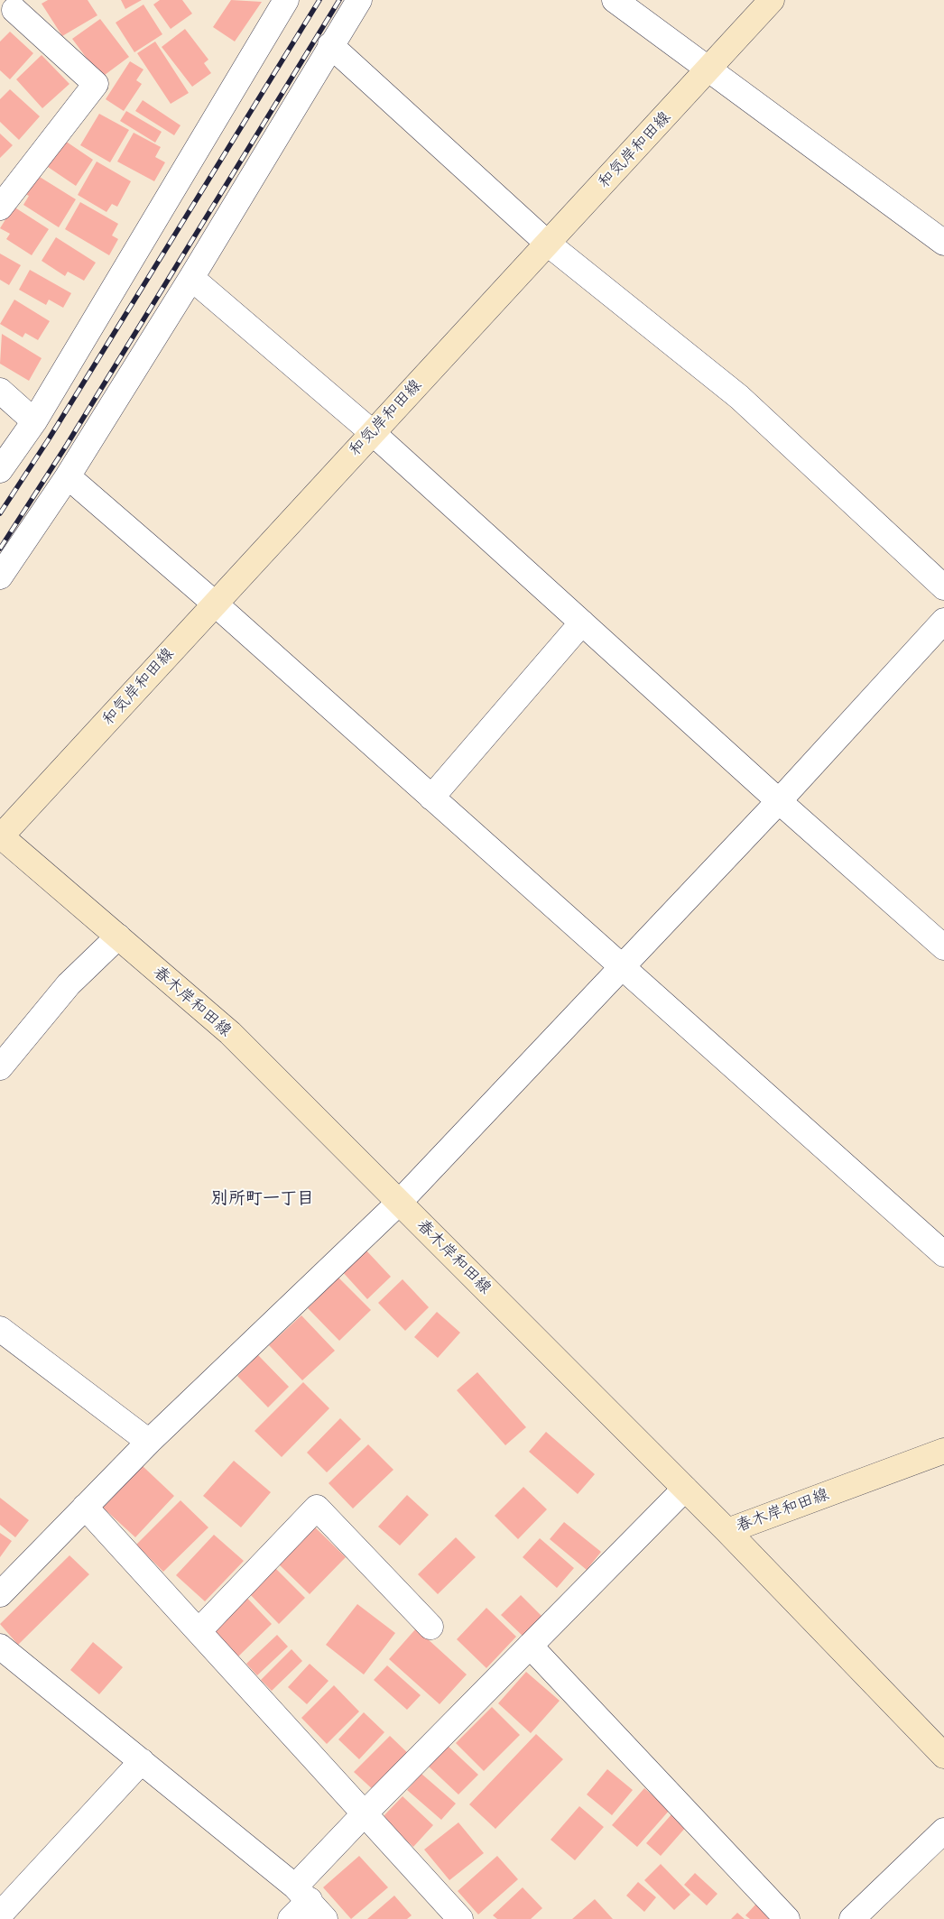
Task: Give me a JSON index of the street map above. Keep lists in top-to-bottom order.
{
  "streets": {
    "main road": ["和気岸和田線", "春木岸和田線"]
  },
  "crossings": [
    ["和気岸和田線", "春木岸和田線"]
  ],
  "districts": ["別所町一丁目"]
}
